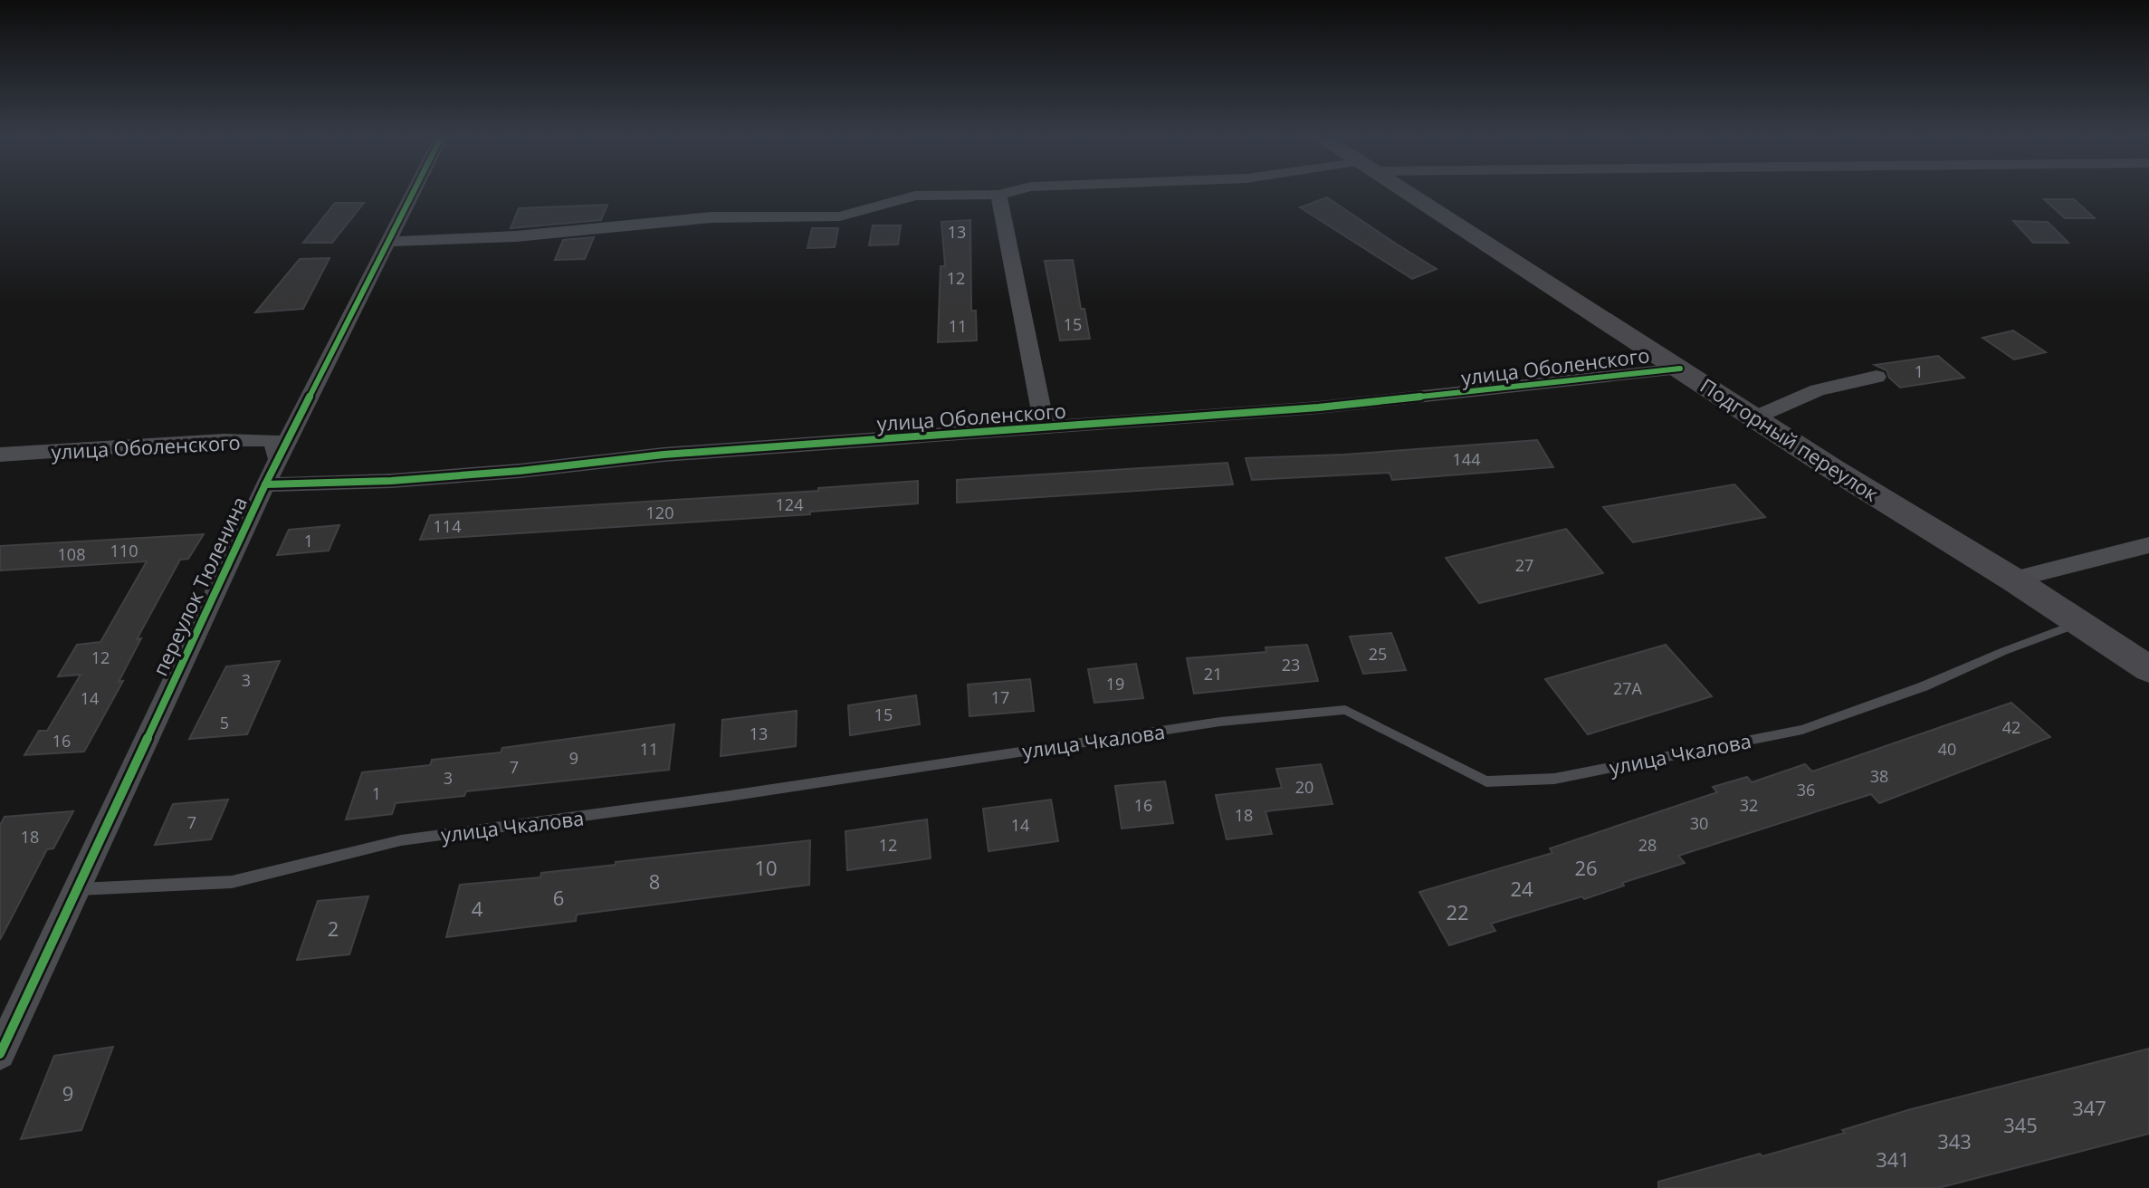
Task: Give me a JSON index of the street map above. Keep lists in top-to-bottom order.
{
  "streets": {
    "main road": ["Подгорный переулок"],
    "street": ["улица Оболенского", "переулок Тюленина"],
    "lane": ["улица Чкалова"]
  },
  "crossings": [
    ["улица Оболенского", "Подгорный переулок"],
    ["улица Оболенского", "переулок Тюленина"],
    ["Подгорный переулок", "улица Чкалова"],
    ["переулок Тюленина", "улица Чкалова"]
  ],
  "house_numbers": [
    "13",
    "12",
    "15",
    "11",
    "1",
    "144",
    "124",
    "120",
    "114",
    "1",
    "110",
    "108",
    "27",
    "25",
    "12",
    "23",
    "21",
    "3",
    "19",
    "27А",
    "17",
    "14",
    "15",
    "5",
    "42",
    "13",
    "16",
    "11",
    "40",
    "9",
    "7",
    "38",
    "3",
    "20",
    "36",
    "1",
    "16",
    "32",
    "18",
    "7",
    "30",
    "14",
    "18",
    "12",
    "28",
    "10",
    "26",
    "8",
    "24",
    "6",
    "4",
    "22",
    "2",
    "9",
    "347",
    "345",
    "343",
    "341"
  ]
}
